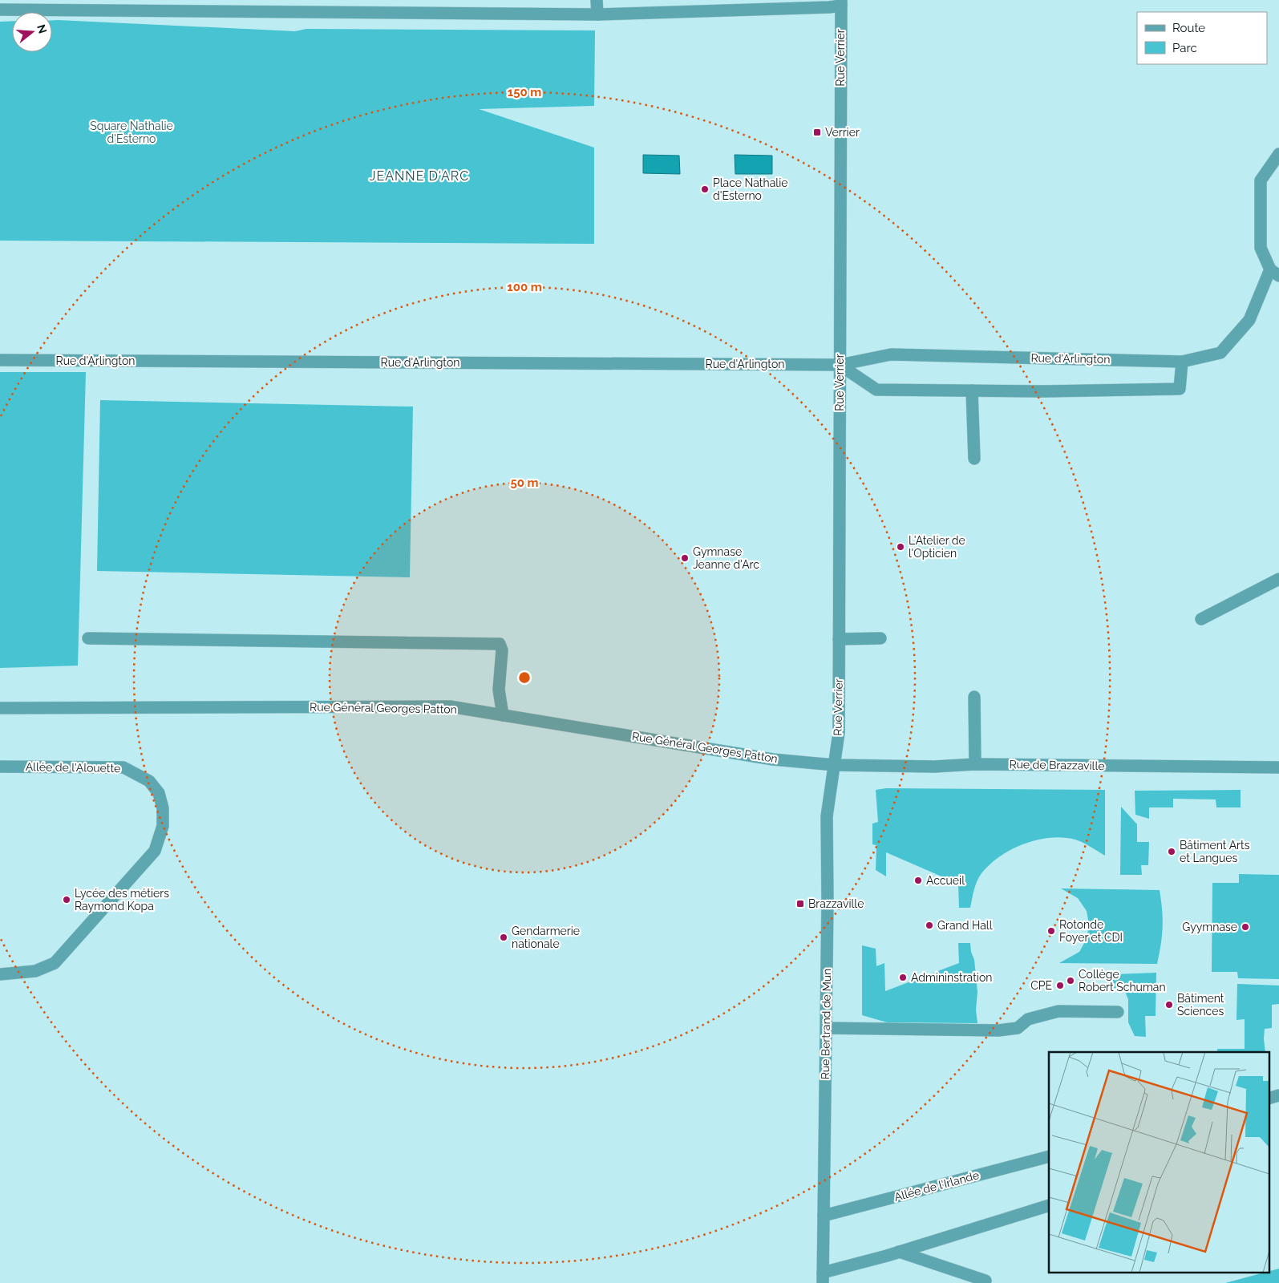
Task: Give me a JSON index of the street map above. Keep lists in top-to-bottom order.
{
  "streets": {
    "street": [
      "Rue Verrier",
      "Rue d'Arlington",
      "Rue Général Georges Patton",
      "Rue de Brazzaville",
      "Allée de l'Alouette",
      "Rue Bertrand de Mun",
      "Allée de l'Irlande"
    ]
  },
  "crossings": [
    ["Rue Verrier", "Rue d'Arlington"],
    ["Rue Verrier", "Rue Général Georges Patton"],
    ["Rue Verrier", "Rue de Brazzaville"],
    ["Rue Verrier", "Rue Bertrand de Mun"],
    ["Rue Général Georges Patton", "Rue de Brazzaville"],
    ["Rue Général Georges Patton", "Rue Bertrand de Mun"],
    ["Rue de Brazzaville", "Rue Bertrand de Mun"],
    ["Rue Bertrand de Mun", "Allée de l'Irlande"]
  ],
  "districts": ["JEANNE D'ARC"],
  "parks": ["Square Nathalie d'Esterno"],
  "places": {
    "transit": ["Verrier", "Brazzaville"],
    "other": [
      "Place Nathalie d'Esterno",
      "L'Atelier de l'Opticien",
      "Gymnase Jeanne d'Arc",
      "Bâtiment Arts et Langues",
      "Accueil",
      "Lycée des métiers Raymond Kopa",
      "Grand Hall",
      "Gyymnase",
      "Rotonde Foyer et CDI",
      "Gendarmerie nationale",
      "Admininstration",
      "Collège Robert Schuman",
      "CPE",
      "Bâtiment Sciences"
    ]
  },
  "legend": ["Route", "Parc"],
  "north": "right",
  "rings": ["150 m", "100 m", "50 m"]
}
